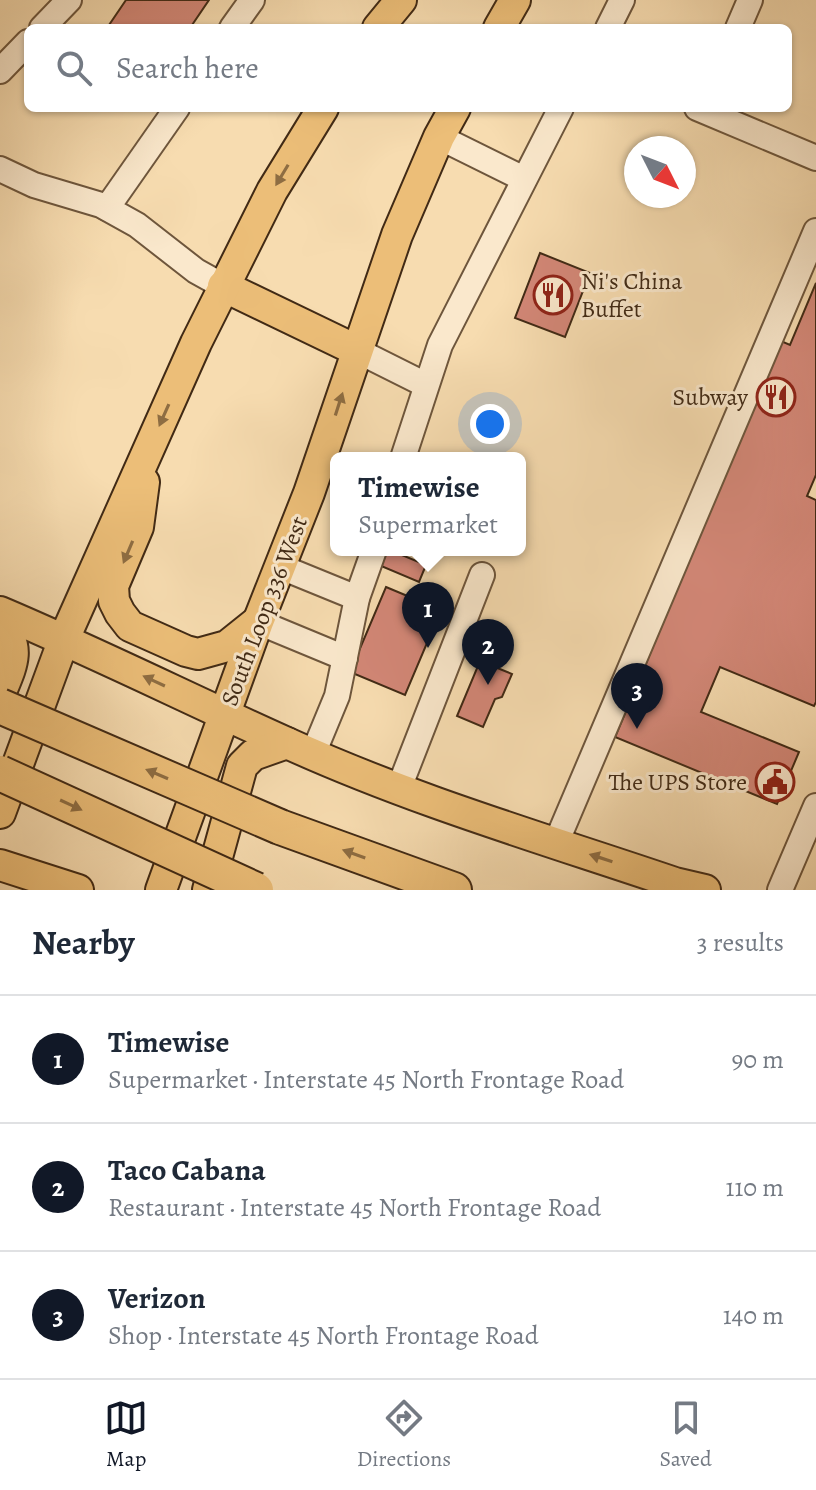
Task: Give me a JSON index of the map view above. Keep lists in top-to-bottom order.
{
  "streets": {
    "main road": ["South Loop 336 West"]
  },
  "places": {
    "restaurant": ["Ni's China Buffet", "Subway"],
    "public building": ["The UPS Store"]
  },
  "north": "bottom right",
  "page": {
    "search": "Search here",
    "popup": ["Timewise", "Supermarket"],
    "pins": ["1", "2", "3"],
    "heading": ["Nearby", "3 results"],
    "list": [
      {
        "mark": "1",
        "name": "Timewise",
        "note": "Supermarket · Interstate 45 North Frontage Road",
        "value": "90 m"
      },
      {
        "mark": "2",
        "name": "Taco Cabana",
        "note": "Restaurant · Interstate 45 North Frontage Road",
        "value": "110 m"
      },
      {
        "mark": "3",
        "name": "Verizon",
        "note": "Shop · Interstate 45 North Frontage Road",
        "value": "140 m"
      }
    ],
    "nav": ["Map", "Directions", "Saved"]
  }
}
